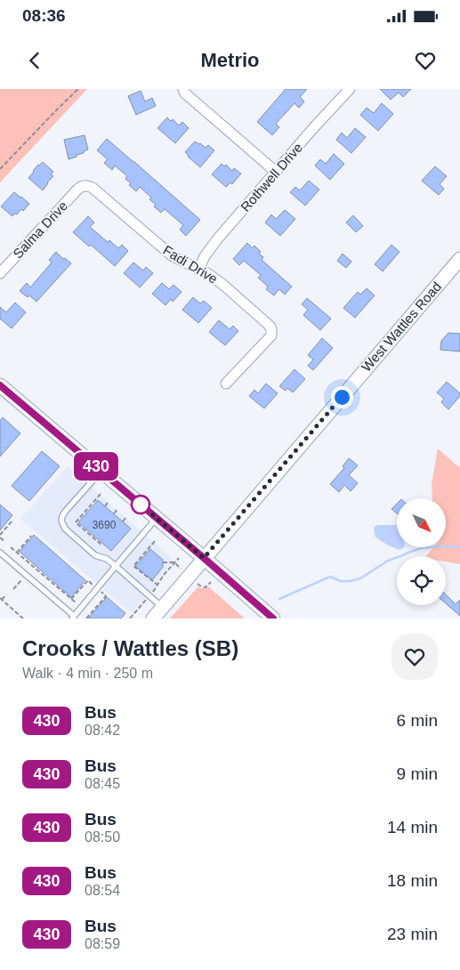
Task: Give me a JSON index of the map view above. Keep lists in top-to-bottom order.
{
  "streets": {
    "street": [
      "Rothwell Drive",
      "Salma Drive",
      "Fadi Drive",
      "West Wattles Road"
    ]
  },
  "crossings": [
    ["Rothwell Drive", "Fadi Drive"],
    ["Salma Drive", "Fadi Drive"]
  ],
  "lines": ["bus line 430"],
  "house_numbers": ["3690"],
  "north": "bottom right",
  "page": {
    "status": "08:36",
    "header": "Metrio",
    "on_map": "430",
    "heading": ["Crooks / Wattles (SB)", "Walk · 4 min · 250 m"],
    "list": [
      {
        "mark": "430",
        "name": "Bus",
        "note": "08:42",
        "value": "6 min"
      },
      {
        "mark": "430",
        "name": "Bus",
        "note": "08:45",
        "value": "9 min"
      },
      {
        "mark": "430",
        "name": "Bus",
        "note": "08:50",
        "value": "14 min"
      },
      {
        "mark": "430",
        "name": "Bus",
        "note": "08:54",
        "value": "18 min"
      },
      {
        "mark": "430",
        "name": "Bus",
        "note": "08:59",
        "value": "23 min"
      }
    ]
  }
}
